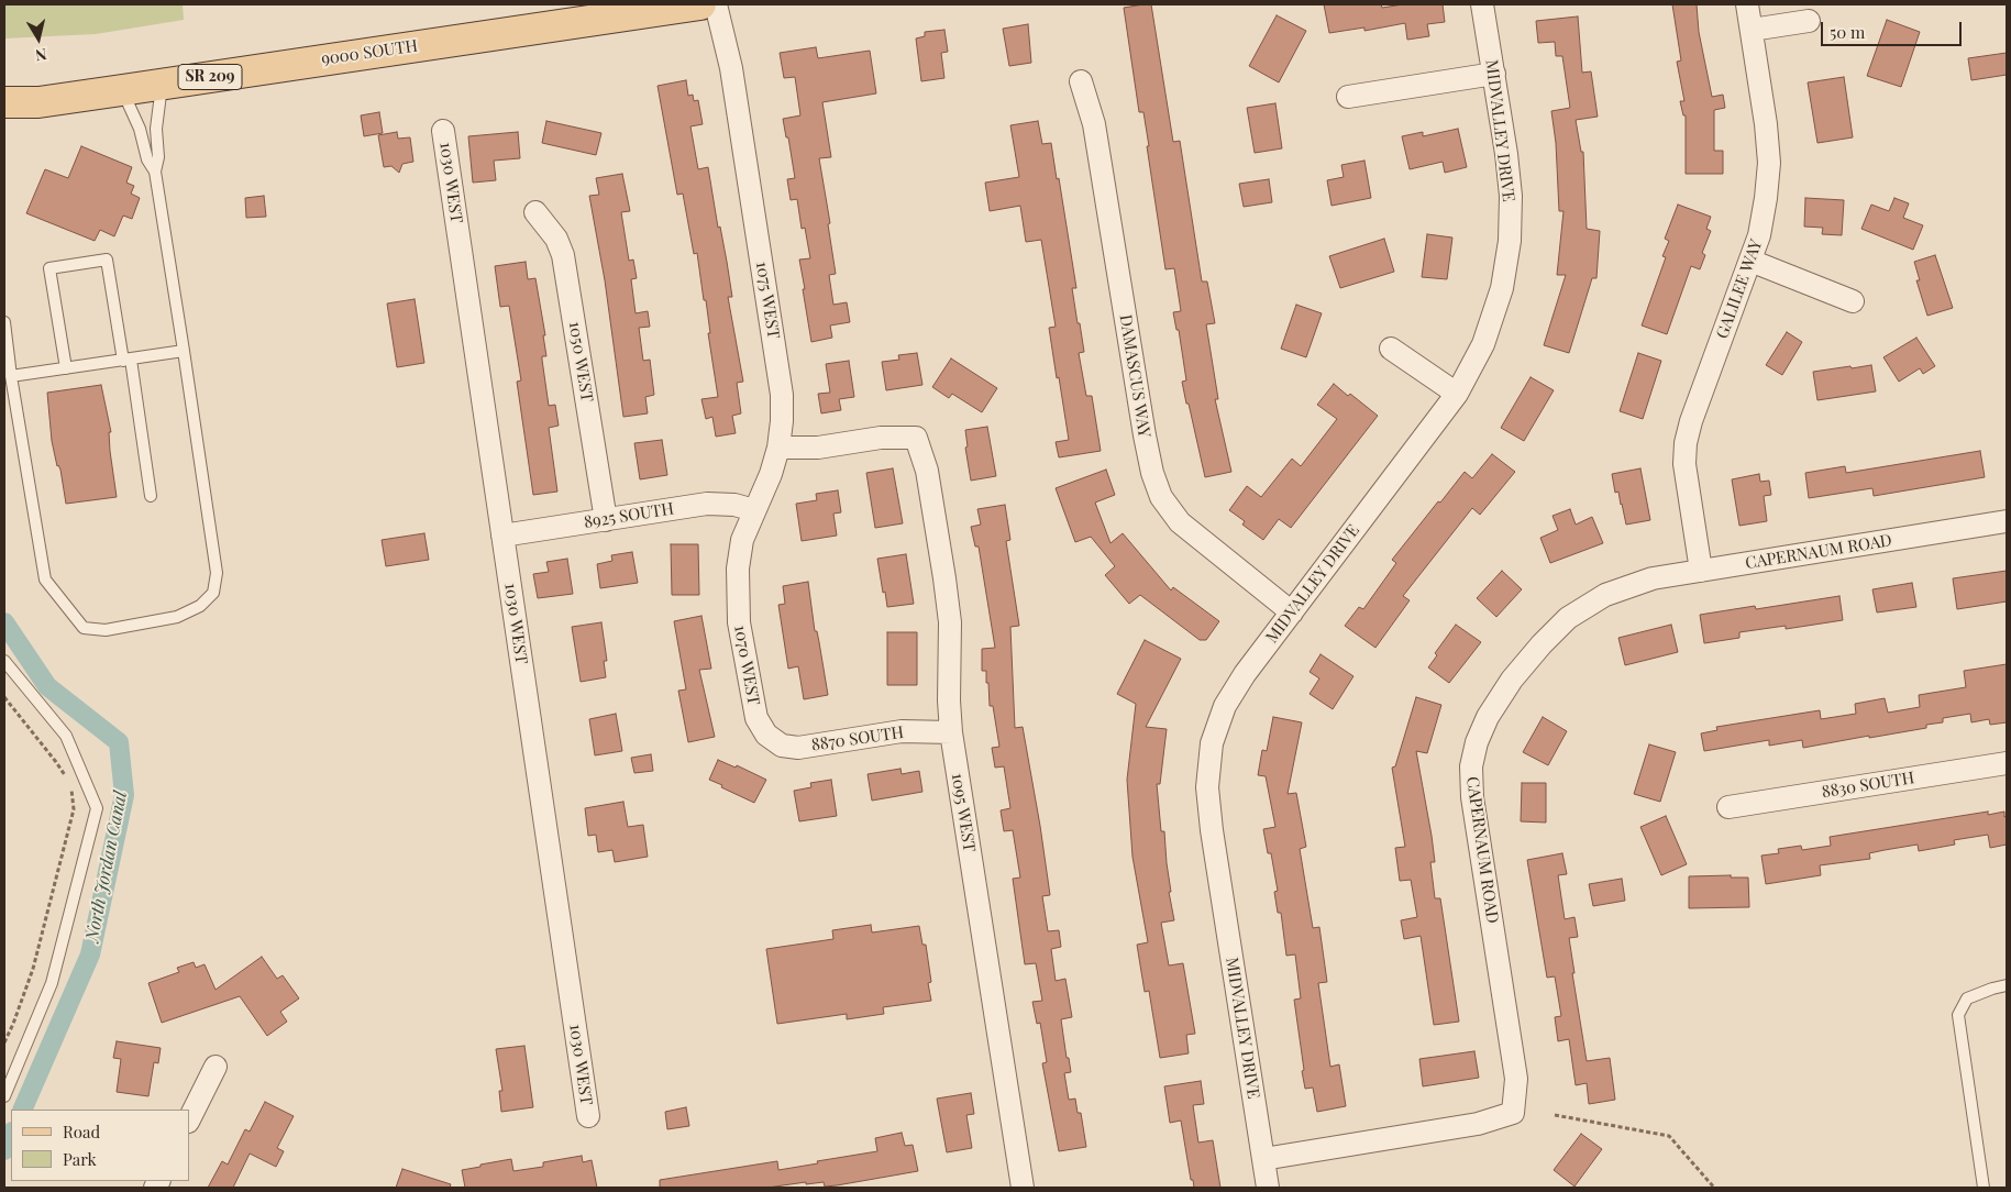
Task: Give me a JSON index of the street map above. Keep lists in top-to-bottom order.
{
  "streets": {
    "main road": ["9000 SOUTH", "SR 209"],
    "street": [
      "MIDVALLEY DRIVE",
      "1030 WEST",
      "GALILEE WAY",
      "1075 WEST",
      "1050 WEST",
      "DAMASCUS WAY",
      "8925 SOUTH",
      "CAPERNAUM ROAD",
      "1070 WEST",
      "8870 SOUTH",
      "8830 SOUTH",
      "1095 WEST"
    ]
  },
  "crossings": [
    ["MIDVALLEY DRIVE", "DAMASCUS WAY"],
    ["MIDVALLEY DRIVE", "CAPERNAUM ROAD"],
    ["1030 WEST", "8925 SOUTH"],
    ["GALILEE WAY", "CAPERNAUM ROAD"],
    ["1075 WEST", "8925 SOUTH"],
    ["1075 WEST", "1070 WEST"],
    ["1075 WEST", "1095 WEST"],
    ["1050 WEST", "8925 SOUTH"],
    ["1070 WEST", "8870 SOUTH"],
    ["8870 SOUTH", "1095 WEST"]
  ],
  "water": ["North Jordan Canal"],
  "legend": ["Road", "Park"],
  "scale_bar": "50 m",
  "north": "bottom"
}
